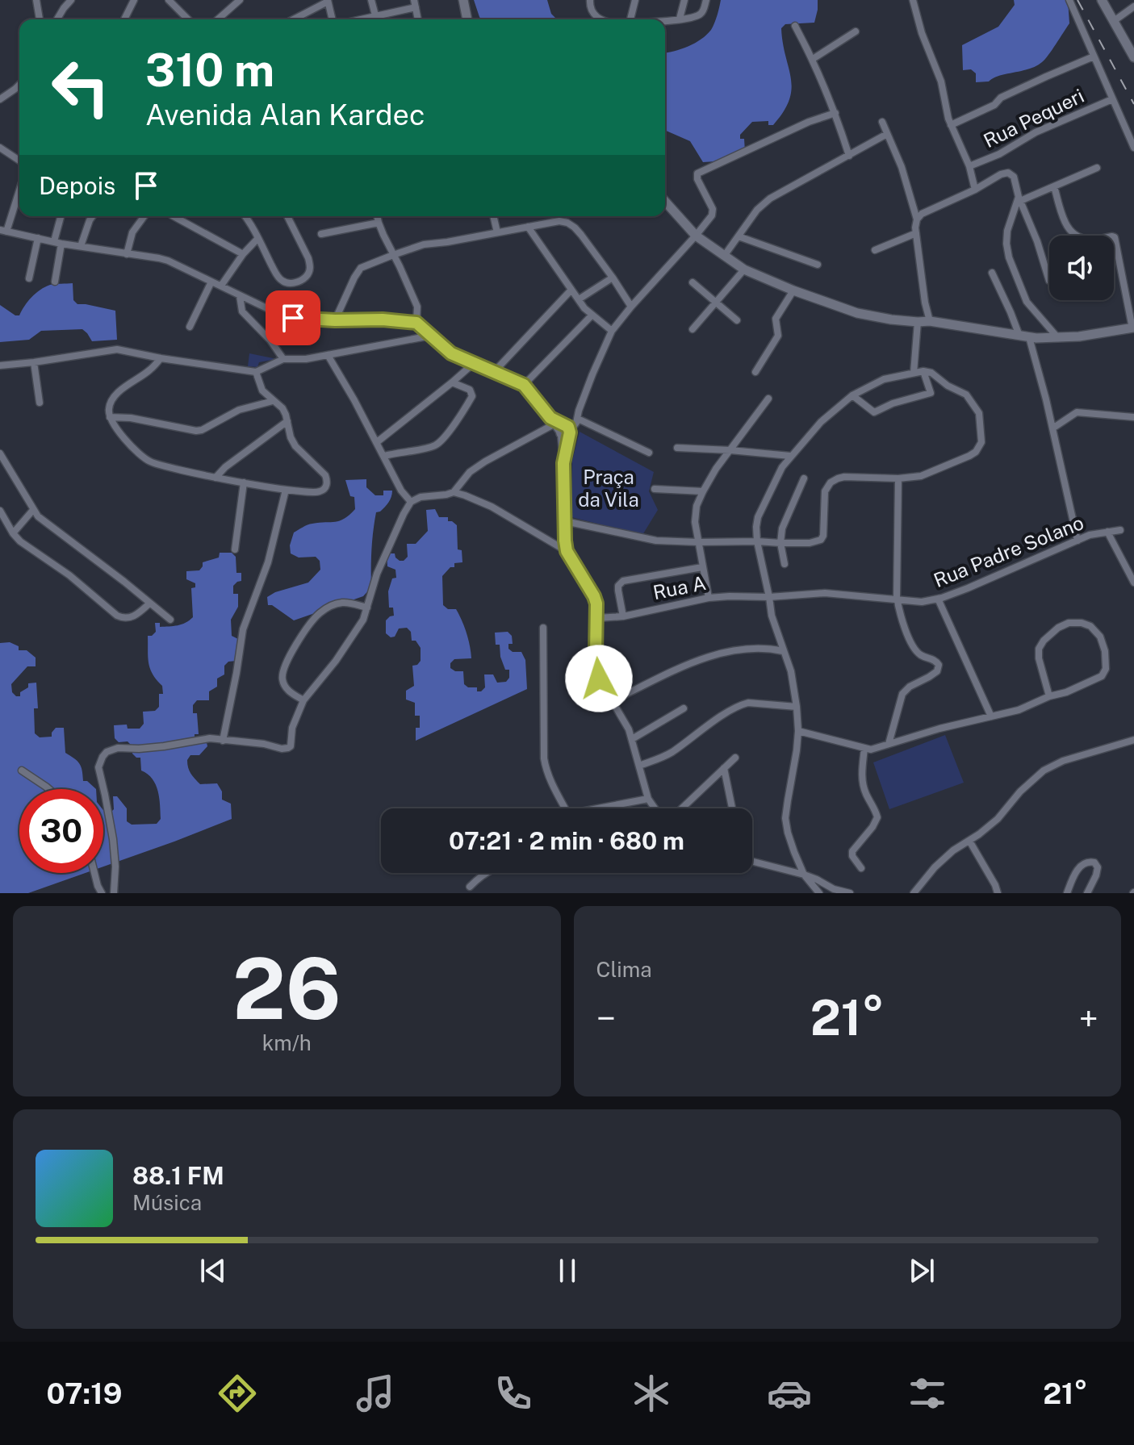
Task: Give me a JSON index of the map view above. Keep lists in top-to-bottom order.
{
  "streets": {
    "street": ["Rua Pequeri", "Rua Padre Solano", "Rua A"]
  },
  "crossings": [
    ["Rua Padre Solano", "Rua A"]
  ],
  "parks": ["Praça da Vila"],
  "page": {
    "turn": ["310 m", "Avenida Alan Kardec"],
    "then": "Depois",
    "limit": "30",
    "trip": "07:21 · 2 min · 680 m",
    "tile": [
      ["26", "km/h"],
      "Clima"
    ],
    "heat": ["−", "21°", "+"],
    "song": ["88.1 FM", "Música"],
    "tabs": ["07:19", "21°"]
  }
}
